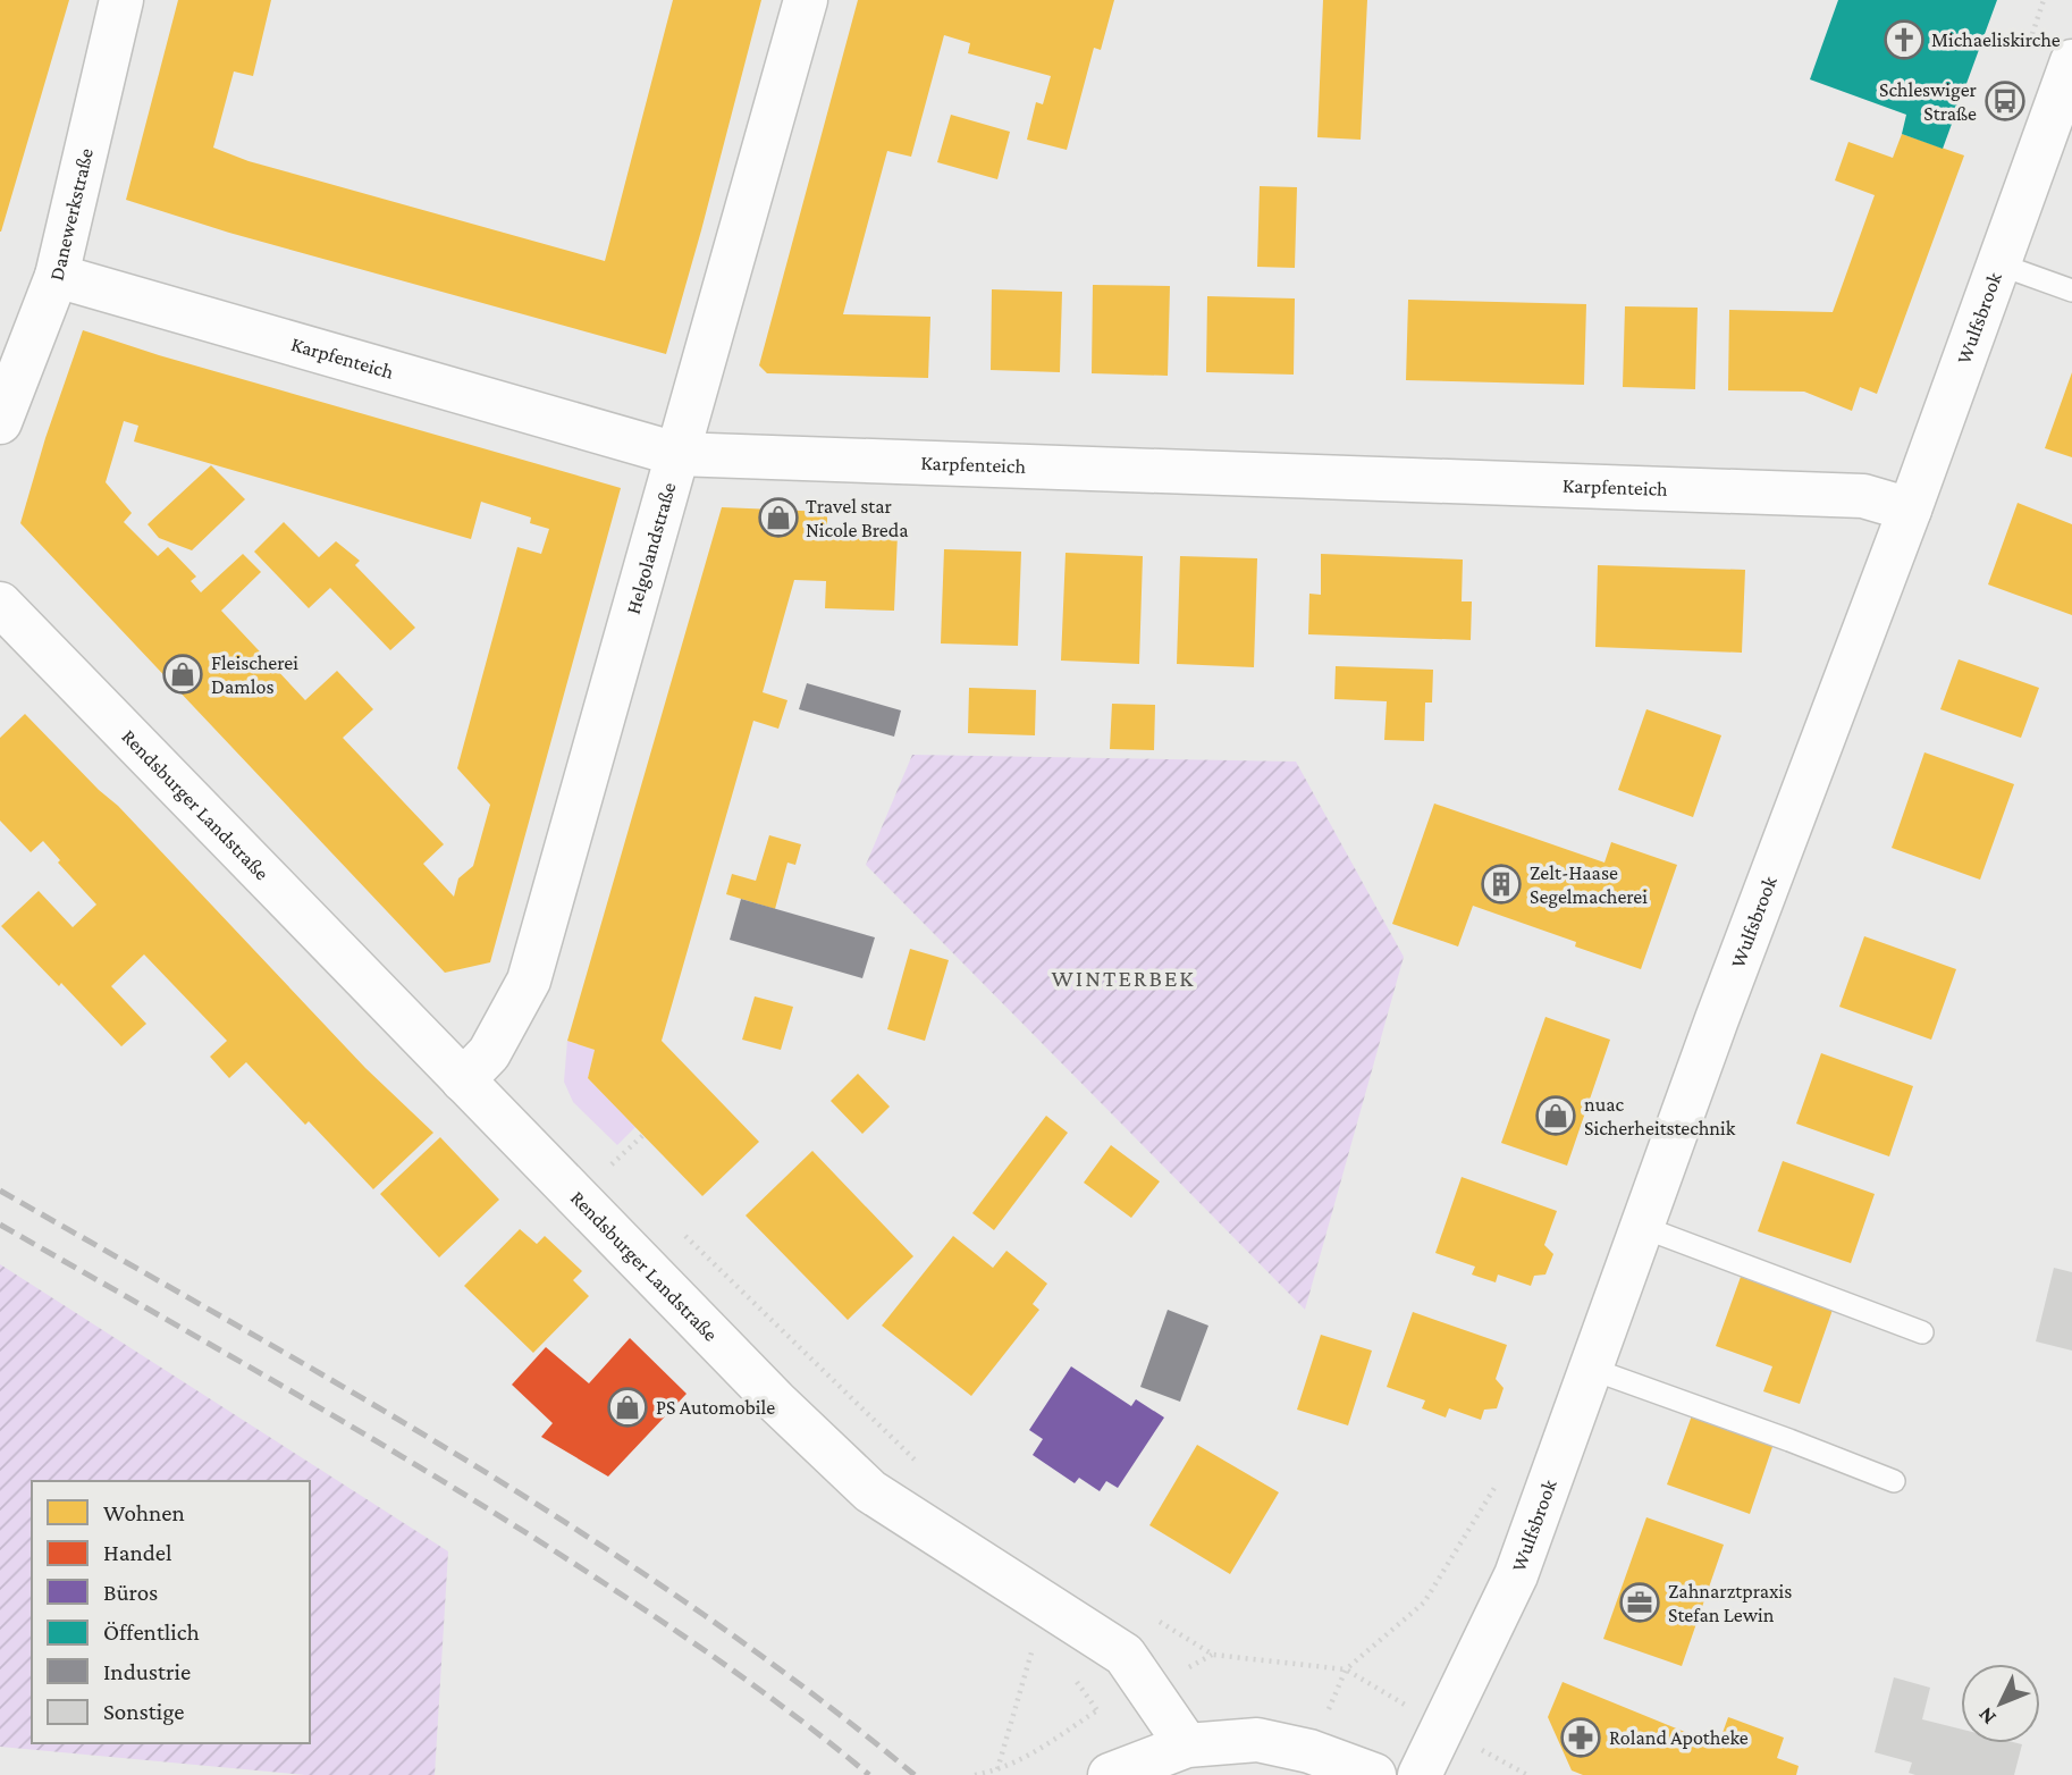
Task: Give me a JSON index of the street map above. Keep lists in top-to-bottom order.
{
  "streets": {
    "street": [
      "Danewerkstraße",
      "Wulfsbrook",
      "Karpfenteich",
      "Helgolandstraße",
      "Rendsburger Landstraße"
    ]
  },
  "crossings": [
    ["Danewerkstraße", "Karpfenteich"],
    ["Wulfsbrook", "Karpfenteich"],
    ["Karpfenteich", "Helgolandstraße"],
    ["Helgolandstraße", "Rendsburger Landstraße"]
  ],
  "districts": ["WINTERBEK"],
  "places": {
    "church": ["Michaeliskirche"],
    "bus stop": ["Schleswiger Straße"],
    "shop": [
      "Travel star Nicole Breda",
      "Fleischerei Damlos",
      "nuac Sicherheitstechnik",
      "PS Automobile"
    ],
    "building": ["Zelt-Haase Segelmacherei"],
    "office": ["Zahnarztpraxis Stefan Lewin"],
    "pharmacy": ["Roland Apotheke"]
  },
  "legend": [
    "Wohnen",
    "Handel",
    "Büros",
    "Öffentlich",
    "Industrie",
    "Sonstige"
  ],
  "north": "bottom left"
}
